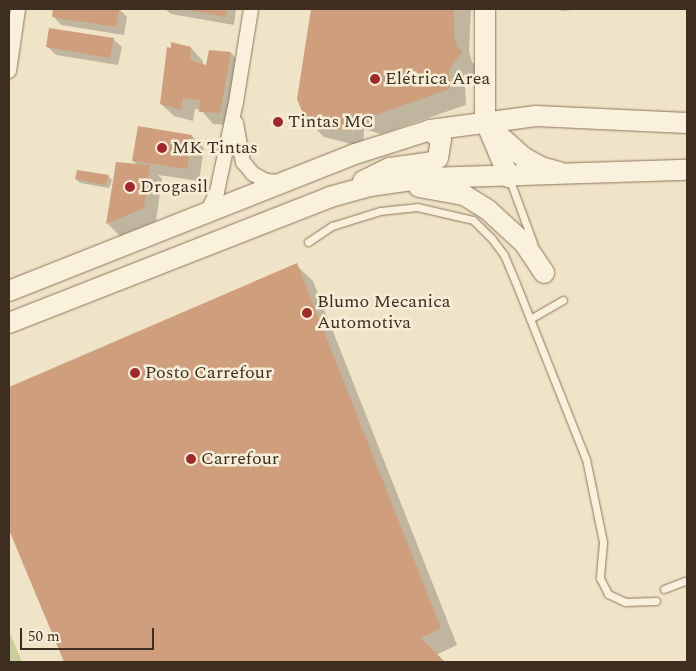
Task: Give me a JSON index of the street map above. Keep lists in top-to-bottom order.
{
  "places": [
    "Elétrica Area",
    "Tintas MC",
    "MK Tintas",
    "Drogasil",
    "Blumo Mecanica Automotiva",
    "Posto Carrefour",
    "Carrefour"
  ],
  "scale_bar": "50 m"
}
